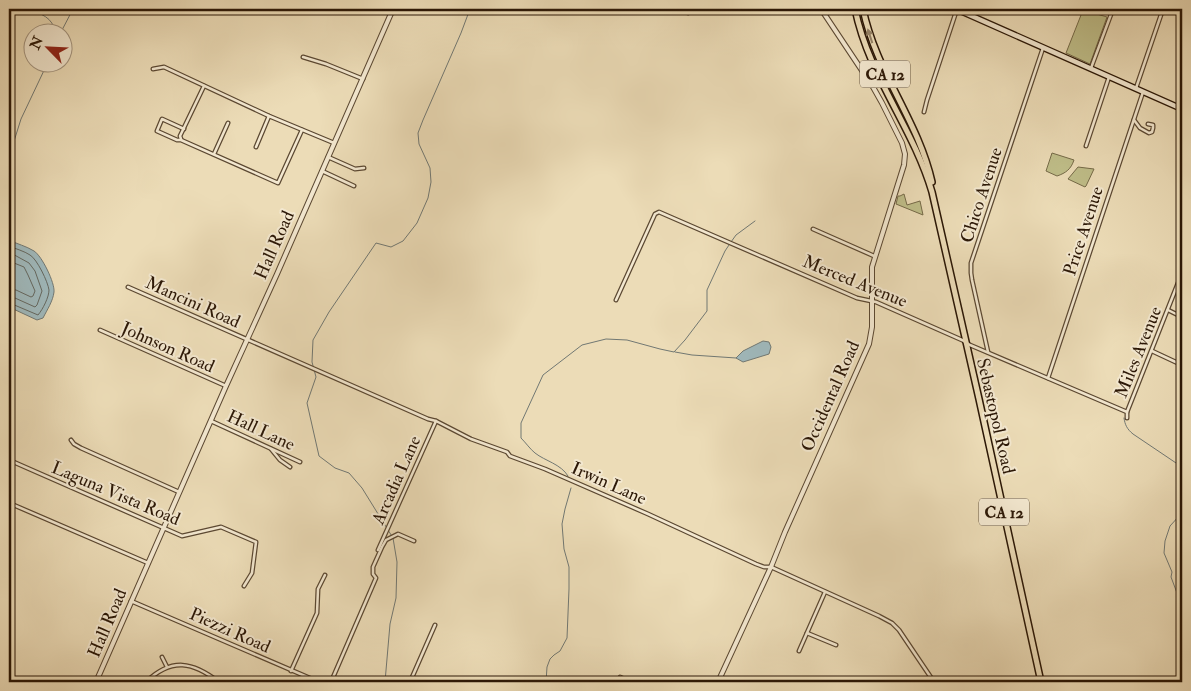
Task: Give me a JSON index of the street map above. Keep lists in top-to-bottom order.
{
  "streets": {
    "main road": ["CA 12", "Sebastopol Road"],
    "street": [
      "Chico Avenue",
      "Price Avenue",
      "Hall Road",
      "Merced Avenue",
      "Mancini Road",
      "Johnson Road",
      "Miles Avenue",
      "Occidental Road",
      "Hall Lane",
      "Arcadia Lane",
      "Irwin Lane",
      "Laguna Vista Road",
      "Piezzi Road"
    ]
  },
  "crossings": [
    ["Chico Avenue", "Merced Avenue"],
    ["Price Avenue", "Merced Avenue"],
    ["Hall Road", "Mancini Road"],
    ["Hall Road", "Johnson Road"],
    ["Hall Road", "Hall Lane"],
    ["Hall Road", "Irwin Lane"],
    ["Hall Road", "Laguna Vista Road"],
    ["Hall Road", "Piezzi Road"],
    ["Merced Avenue", "Miles Avenue"],
    ["Merced Avenue", "Occidental Road"],
    ["Merced Avenue", "Sebastopol Road"],
    ["Mancini Road", "Irwin Lane"],
    ["Occidental Road", "Irwin Lane"],
    ["Arcadia Lane", "Irwin Lane"]
  ],
  "north": "top left"
}
